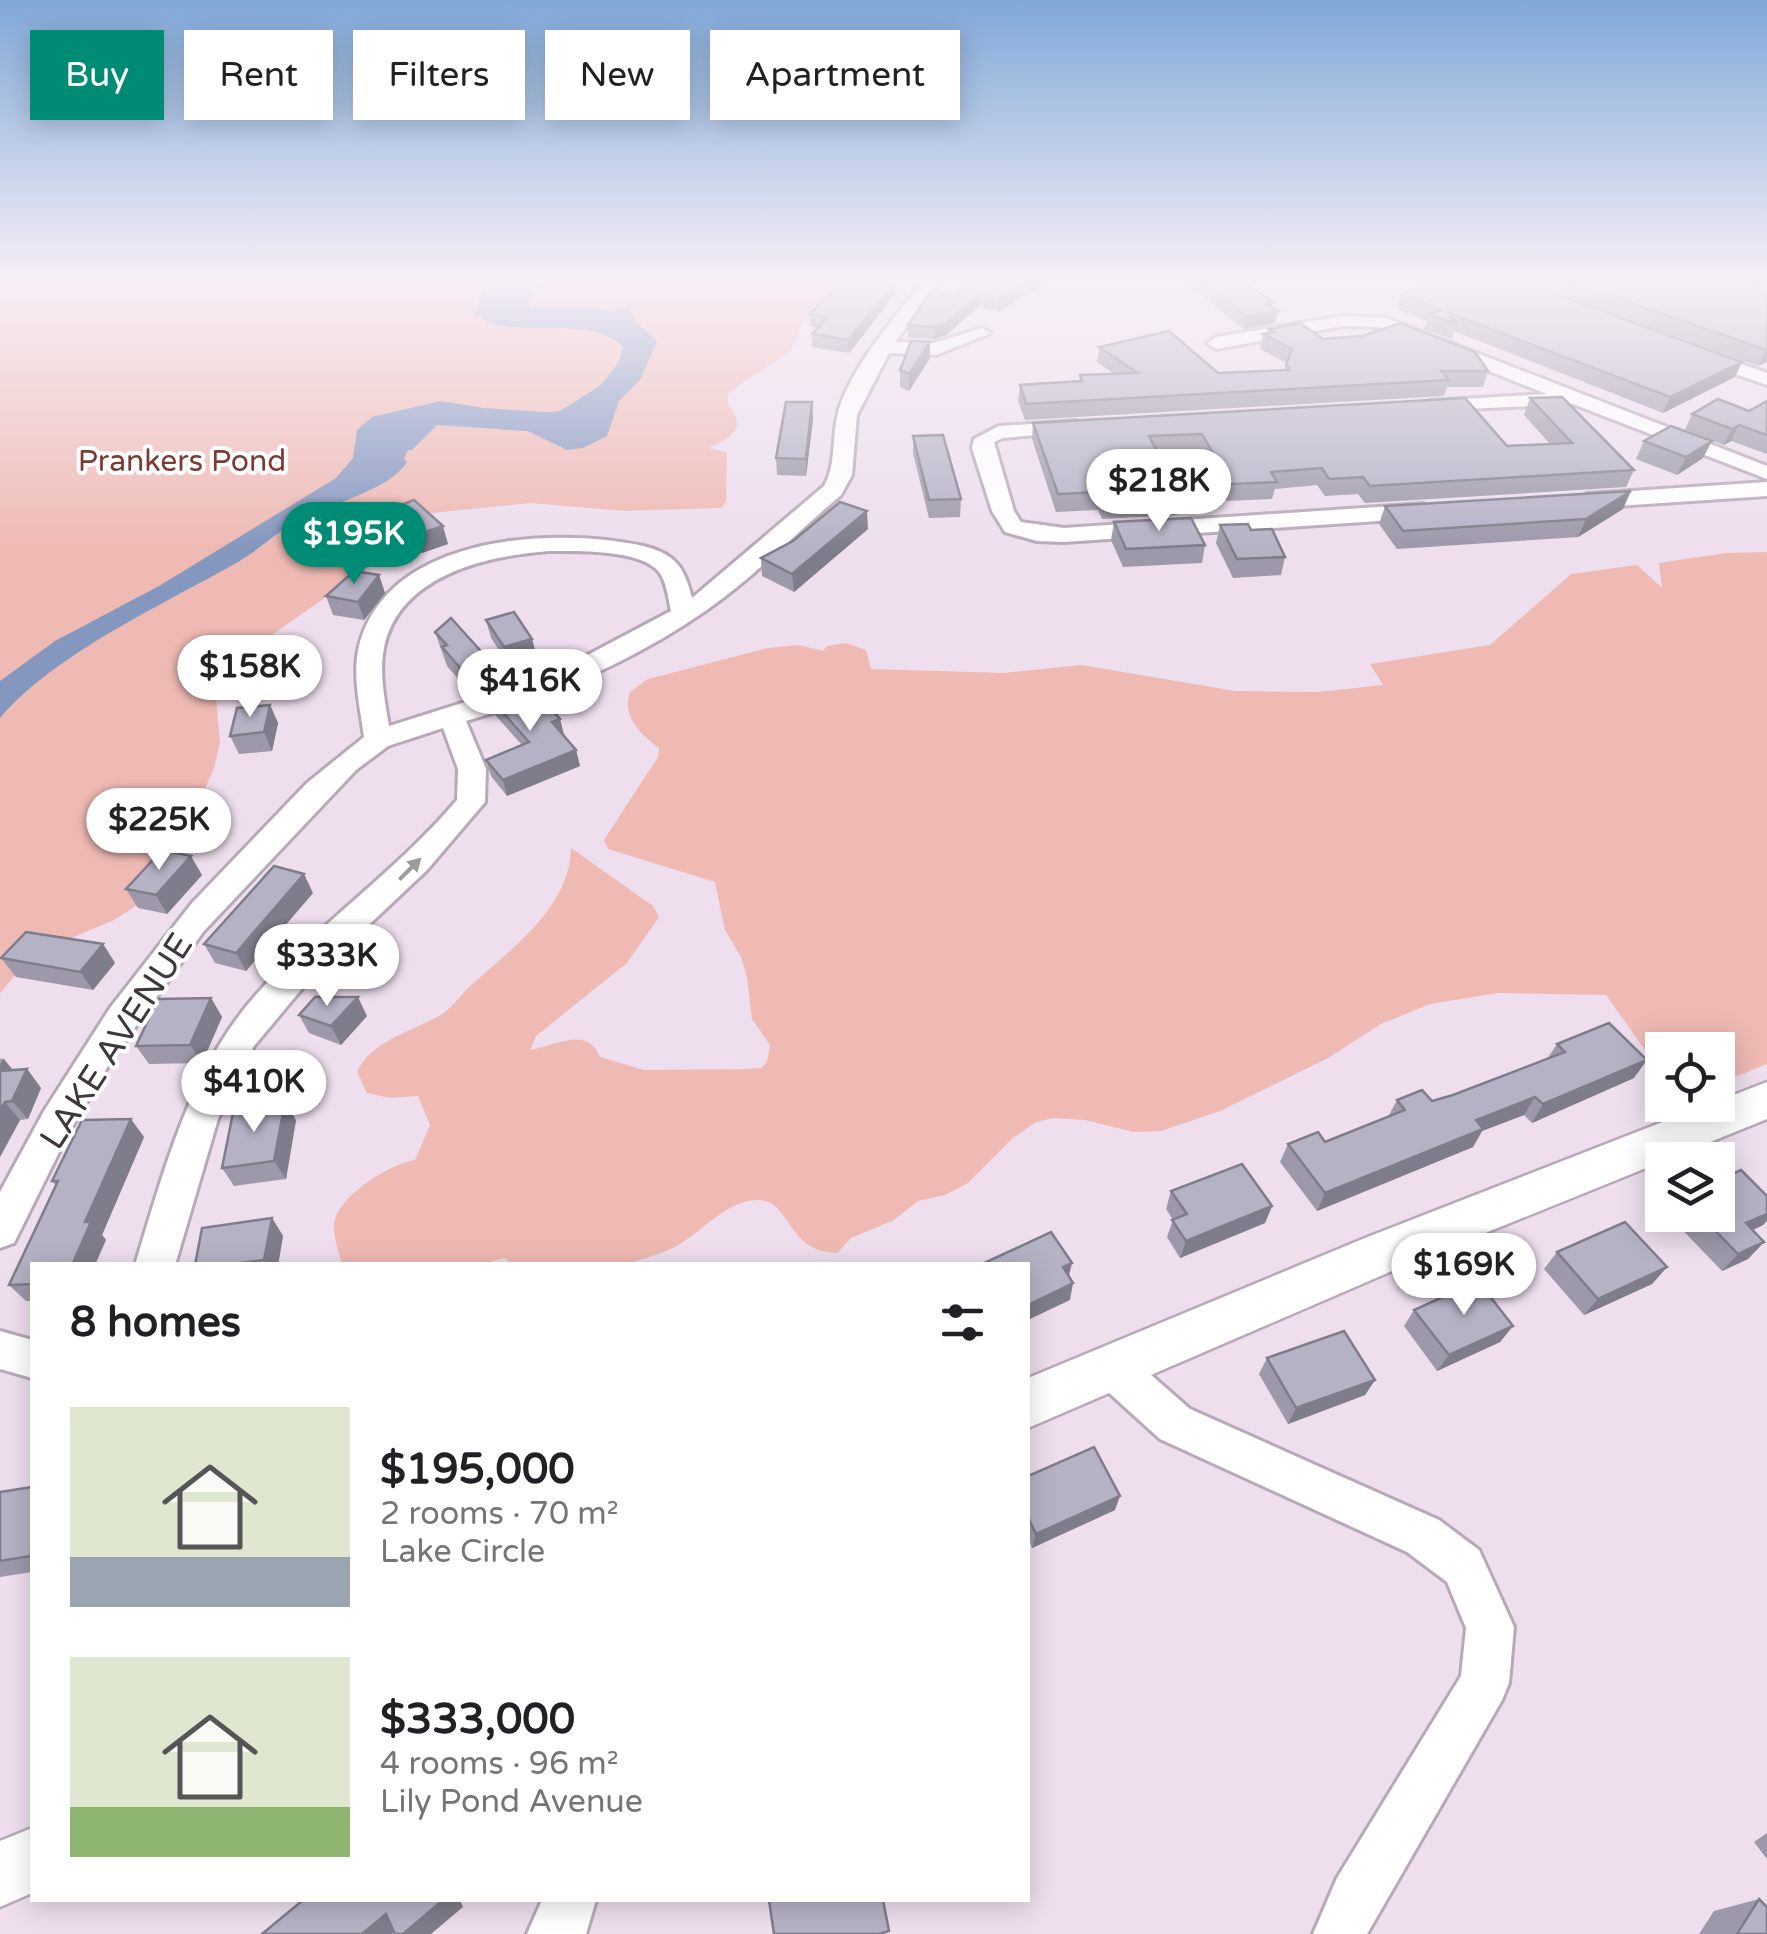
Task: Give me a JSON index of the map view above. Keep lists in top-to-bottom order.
{
  "streets": {
    "street": ["LAKE AVENUE"]
  },
  "parks": ["Prankers Pond"],
  "page": {
    "chip": [
      "Buy",
      "Rent",
      "Filters",
      "New",
      "Apartment"
    ],
    "price": [
      "$218K",
      "$195K",
      "$158K",
      "$416K",
      "$225K",
      "$333K",
      "$410K",
      "$169K"
    ],
    "heading": "8 homes",
    "list": [
      {
        "name": "$195,000",
        "note": "2 rooms · 70 m² · Lake Circle"
      },
      {
        "name": "$333,000",
        "note": "4 rooms · 96 m² · Lily Pond Avenue"
      }
    ]
  }
}
